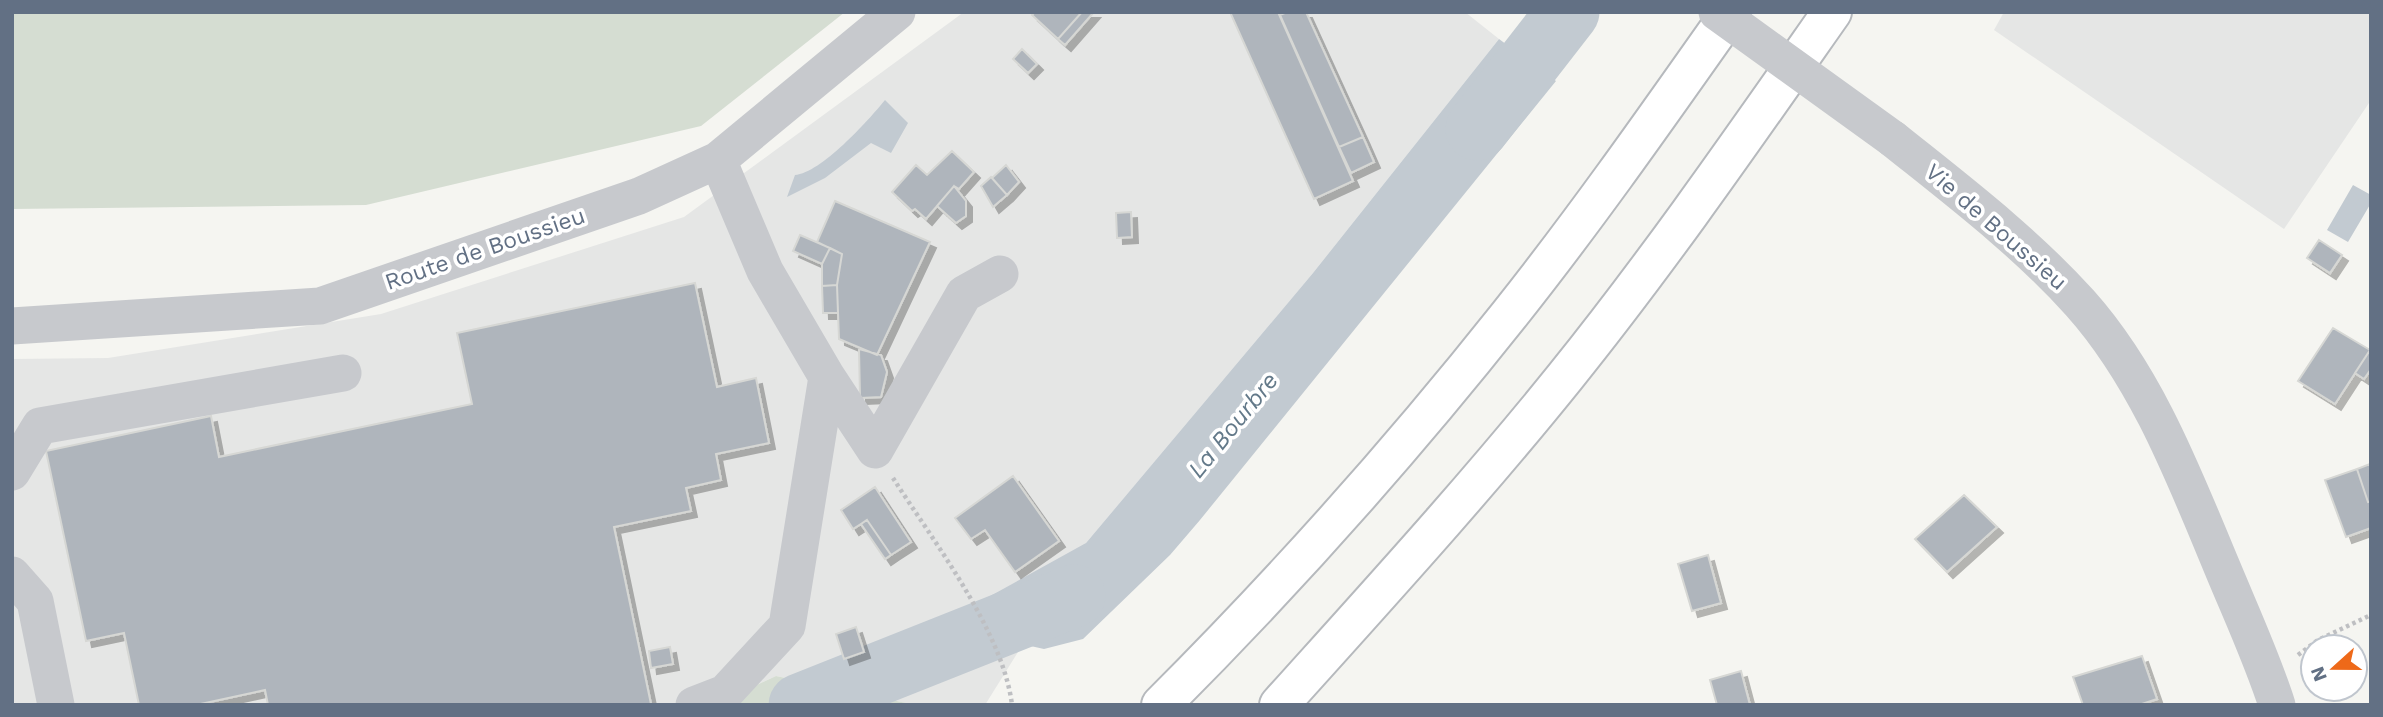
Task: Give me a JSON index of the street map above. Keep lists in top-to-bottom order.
{
  "streets": {
    "street": ["Vie de Boussieu", "Route de Boussieu"]
  },
  "water": ["La Bourbre"],
  "north": "left"
}
